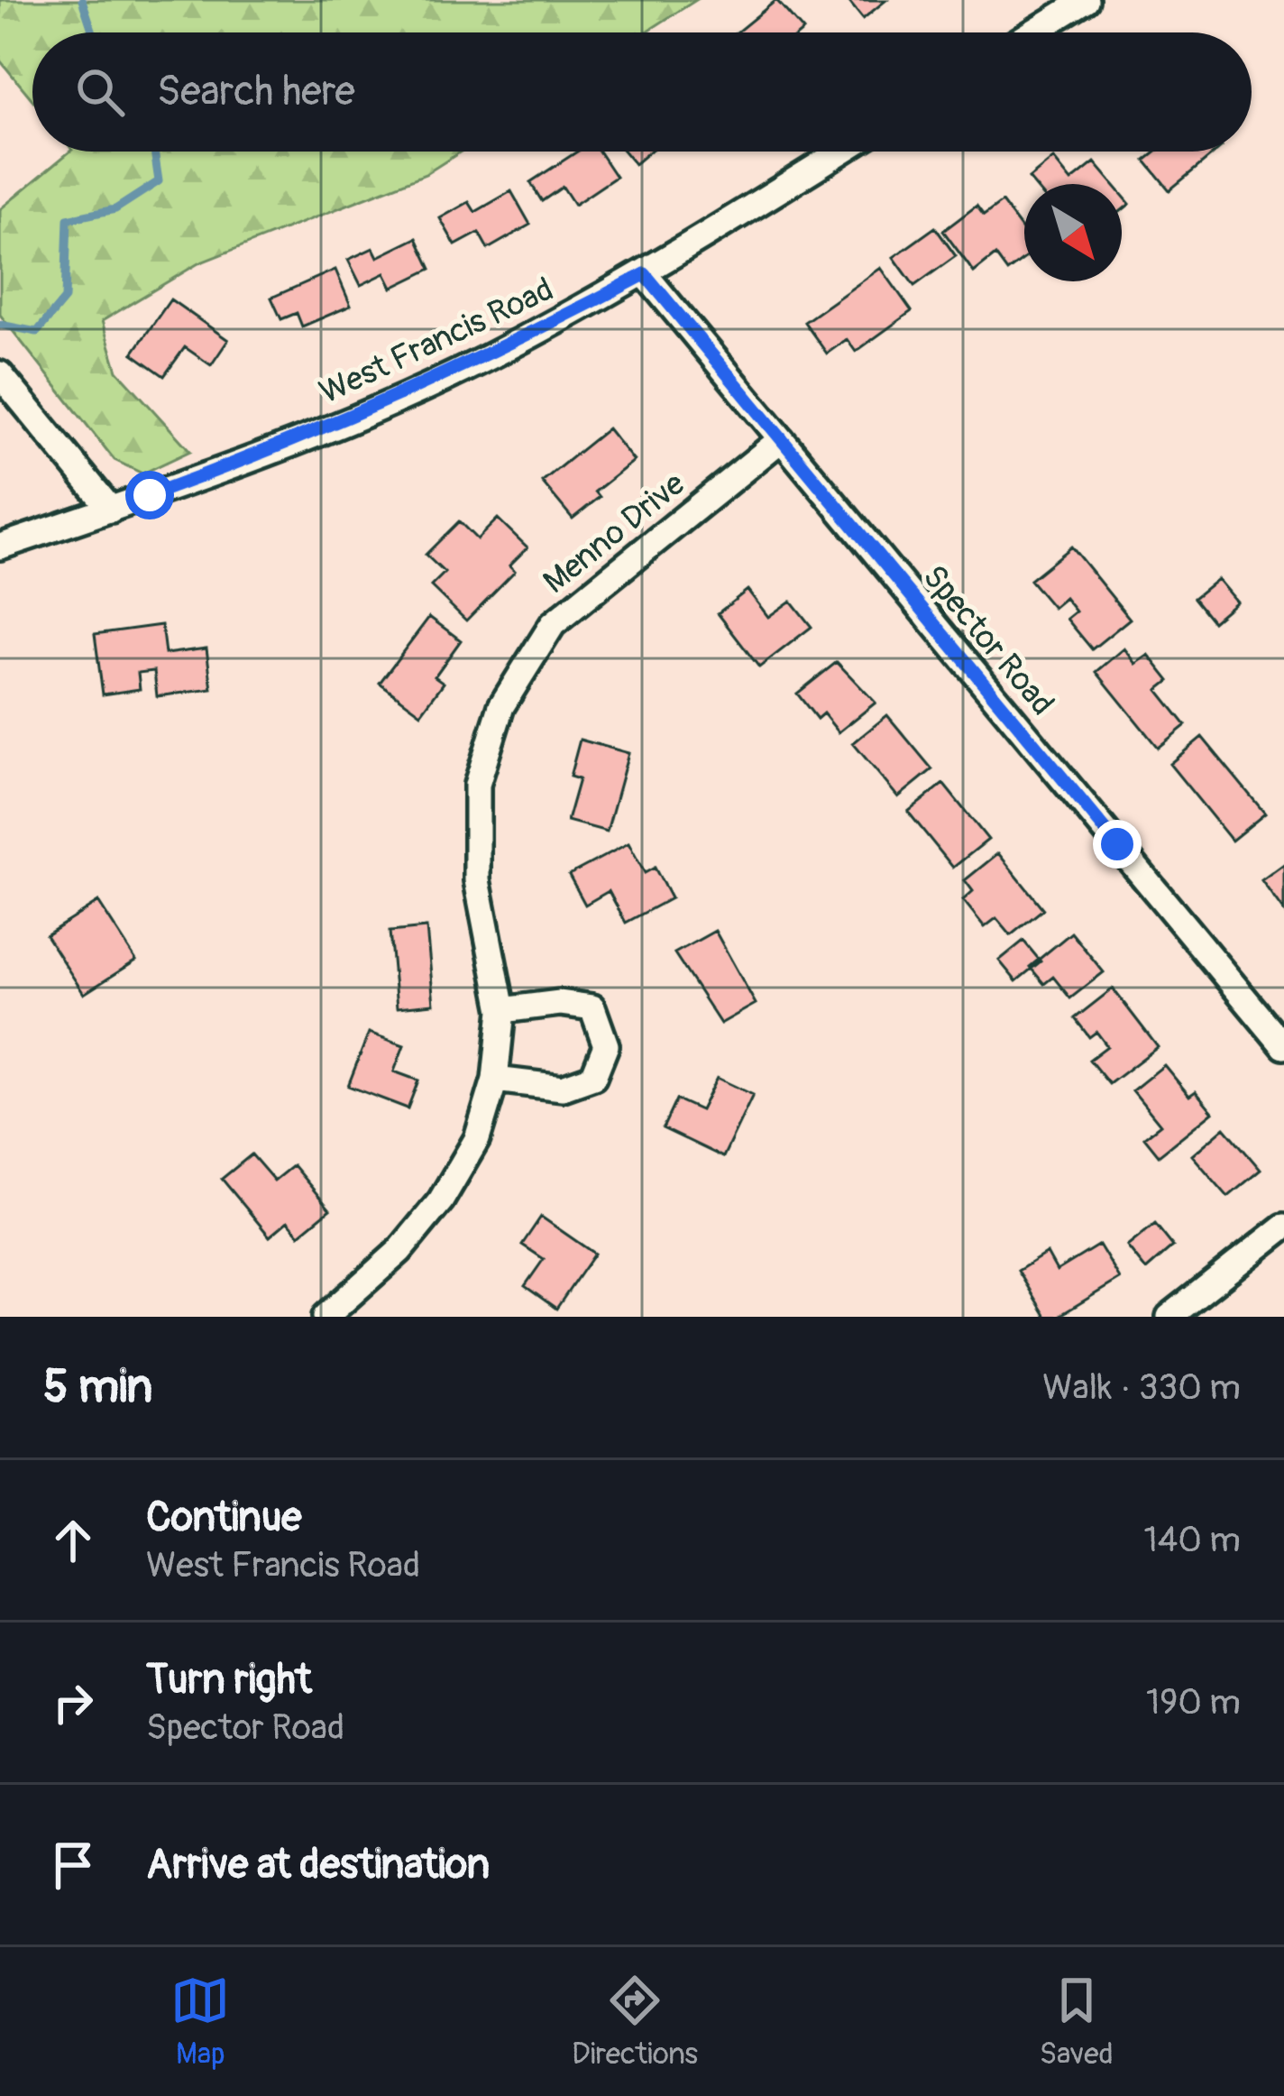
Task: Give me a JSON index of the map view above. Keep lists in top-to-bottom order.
{
  "streets": {
    "street": ["West Francis Road", "Menno Drive", "Spector Road"]
  },
  "crossings": [
    ["West Francis Road", "Spector Road"],
    ["Menno Drive", "Spector Road"]
  ],
  "north": "bottom right",
  "page": {
    "search": "Search here",
    "heading": ["5 min", "Walk · 330 m"],
    "list": [
      ["Continue", "West Francis Road", "140 m"],
      ["Turn right", "Spector Road", "190 m"],
      "Arrive at destination"
    ],
    "nav": ["Map", "Directions", "Saved"]
  }
}
